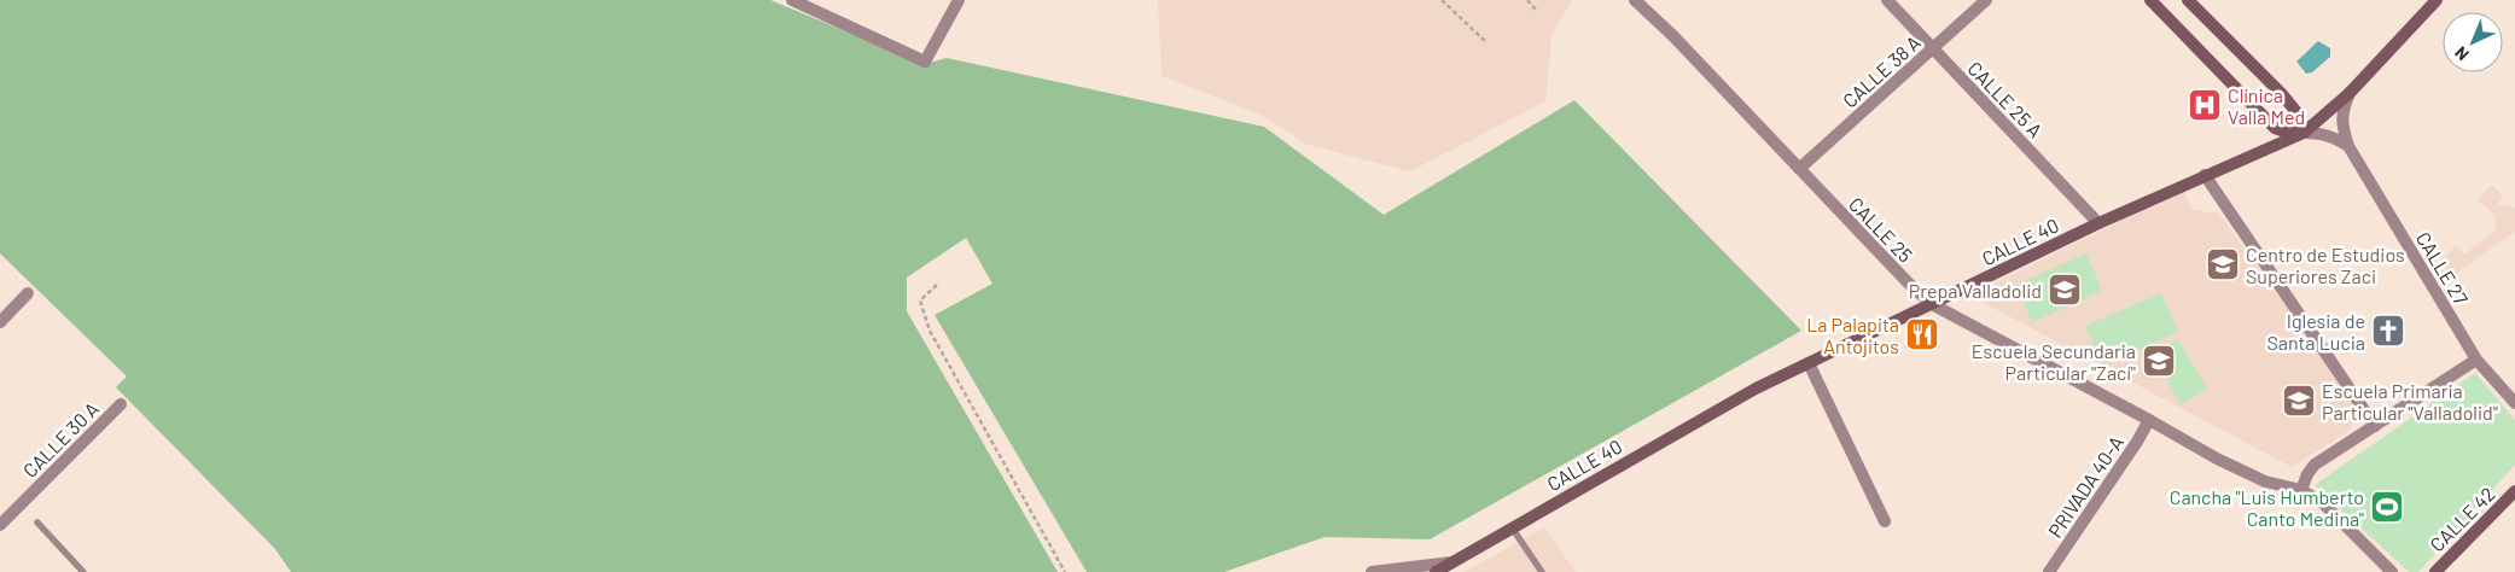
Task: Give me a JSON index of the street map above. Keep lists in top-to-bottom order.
{
  "streets": {
    "main road": ["CALLE 40", "CALLE 42"],
    "street": [
      "CALLE 38 A",
      "CALLE 25 A",
      "CALLE 25",
      "CALLE 27",
      "CALLE 30 A",
      "PRIVADA 40-A"
    ]
  },
  "crossings": [
    ["CALLE 38 A", "CALLE 25 A"],
    ["CALLE 38 A", "CALLE 25"],
    ["CALLE 25 A", "CALLE 40"],
    ["CALLE 25", "CALLE 40"],
    ["CALLE 25", "PRIVADA 40-A"],
    ["CALLE 40", "CALLE 27"]
  ],
  "places": {
    "hospital": ["Clínica Valla Med"],
    "school or university": [
      "Centro de Estudios Superiores Zaci",
      "Prepa Valladolid",
      "Escuela Secundaria Particular \"Zací\"",
      "Escuela Primaria Particular \"Valladolid\""
    ],
    "church": ["Iglesia de Santa Lucia"],
    "restaurant": ["La Palapita Antojitos"],
    "sports": ["Cancha \"Luis Humberto Canto Medina\""]
  },
  "north": "bottom left"
}
